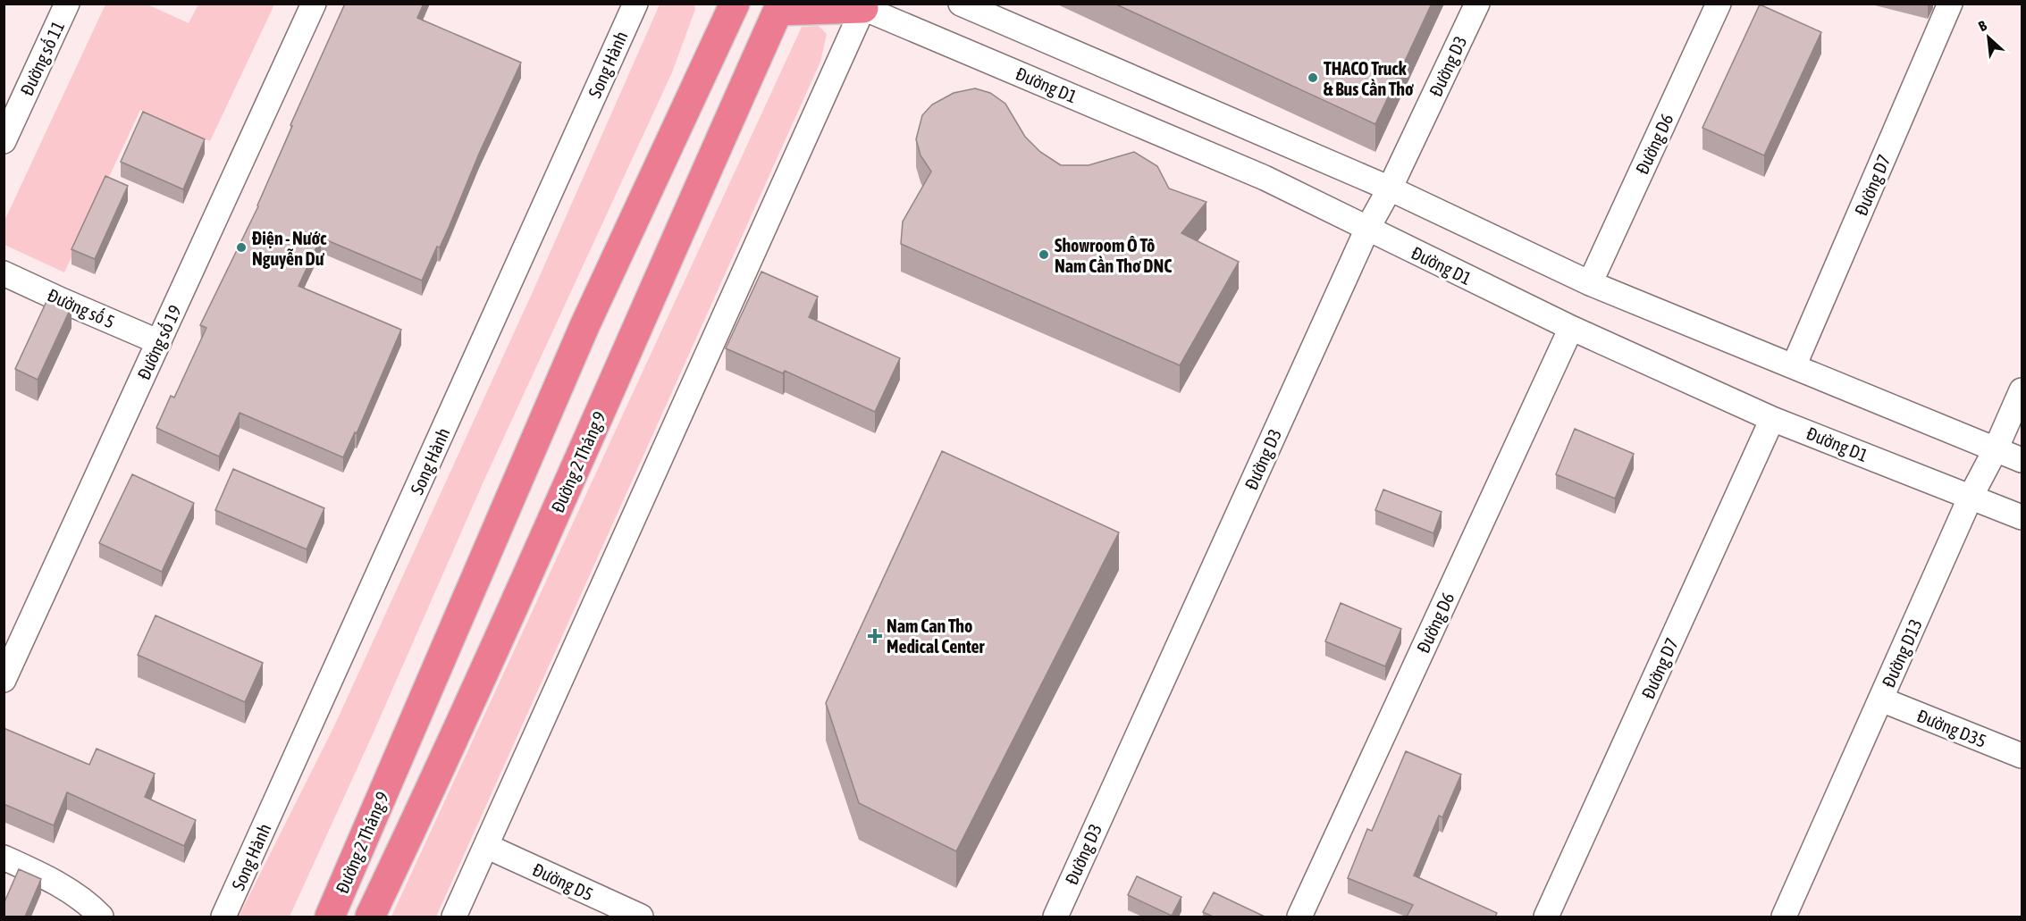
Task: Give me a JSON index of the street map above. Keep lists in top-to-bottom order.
{
  "streets": {
    "highway": ["Đường 2 Tháng 9"],
    "street": [
      "Đường số 11",
      "Song Hành",
      "Đường D3",
      "Đường D1",
      "Đường D6",
      "Đường D7",
      "Đường số 5",
      "Đường số 19",
      "Đường D13",
      "Đường D35",
      "Đường D5"
    ]
  },
  "crossings": [
    ["Đường D3", "Đường D1"],
    ["Đường D1", "Đường D6"],
    ["Đường D1", "Đường D7"],
    ["Đường D1", "Đường D13"],
    ["Đường số 5", "Đường số 19"],
    ["Đường D13", "Đường D35"]
  ],
  "places": {
    "other": ["THACO Truck & Bus Cần Thơ", "Điện - Nước Nguyễn Dư", "Showroom Ô Tô Nam Cần Thơ DNC"],
    "health": ["Nam Can Tho Medical Center"]
  },
  "north": "top left"
}
